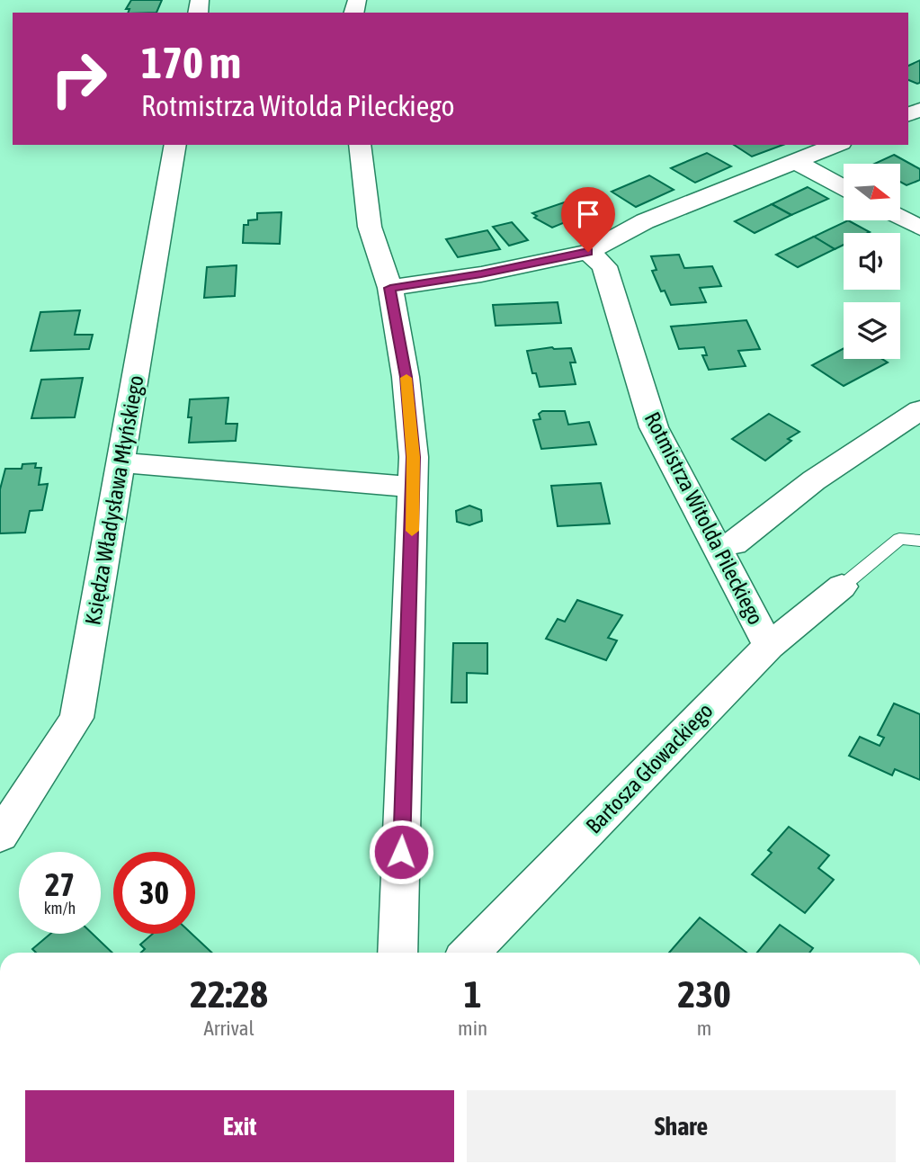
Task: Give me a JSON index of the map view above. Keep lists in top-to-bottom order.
{
  "streets": {
    "street": ["Księdza Władysława Młyńskiego", "Rotmistrza Witolda Pileckiego", "Bartosza Głowackiego"]
  },
  "crossings": [
    ["Rotmistrza Witolda Pileckiego", "Bartosza Głowackiego"]
  ],
  "north": "right",
  "page": {
    "turn": ["170 m", "Rotmistrza Witolda Pileckiego"],
    "speed": "27 km/h",
    "limit": "30",
    "eta": [
      "22:28",
      "Arrival",
      "1",
      "min",
      "230",
      "m"
    ],
    "buttons": ["Exit", "Share"]
  }
}
